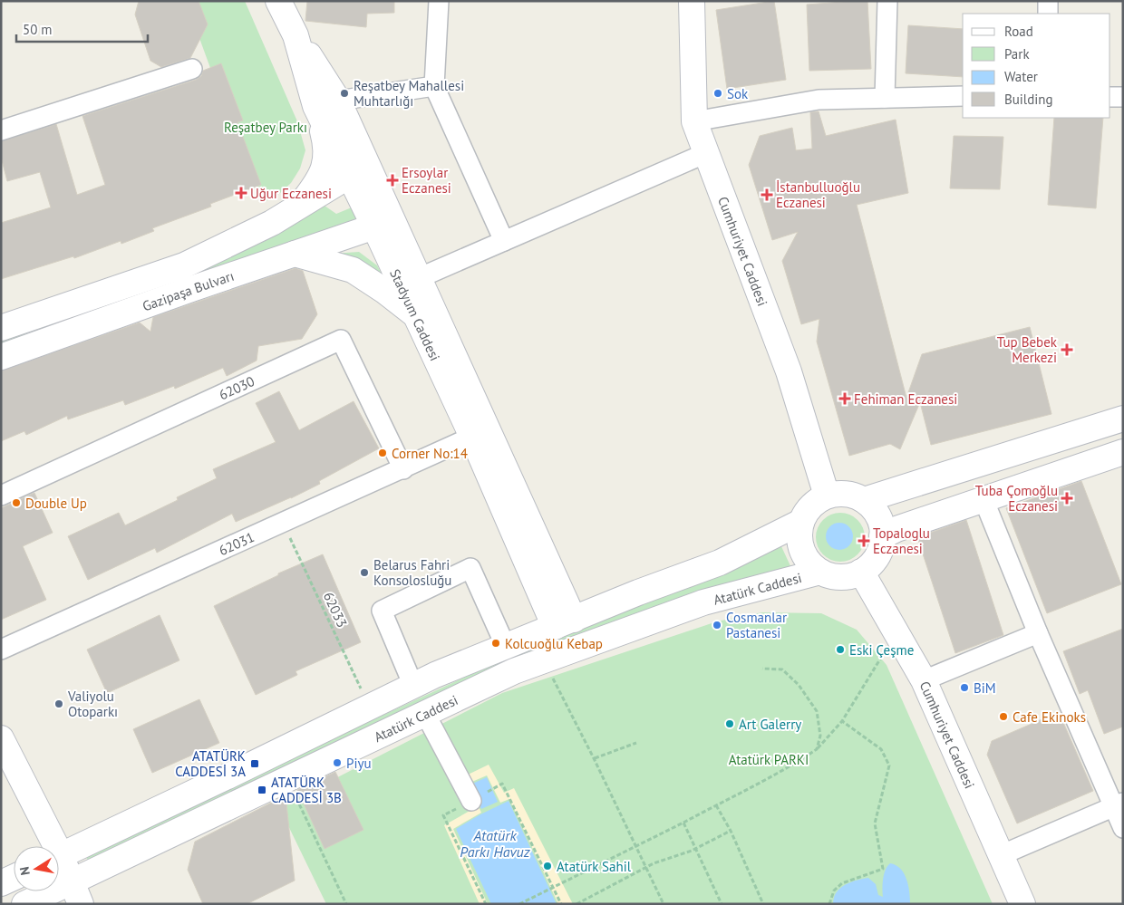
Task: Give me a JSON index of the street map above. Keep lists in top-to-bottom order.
{
  "streets": {
    "main road": [
      "Cumhuriyet Caddesi",
      "Gazipaşa Bulvarı",
      "Stadyum Caddesi",
      "Atatürk Caddesi"
    ],
    "street": ["62030", "62031"],
    "path": ["62033"]
  },
  "crossings": [
    ["Cumhuriyet Caddesi", "Atatürk Caddesi"],
    ["Gazipaşa Bulvarı", "Stadyum Caddesi"],
    ["Stadyum Caddesi", "62031"],
    ["62030", "62031"]
  ],
  "water": ["Atatürk Parkı Havuz"],
  "parks": ["Reşatbey Parkı", "Atatürk PARKI"],
  "places": {
    "other": [
      "Reşatbey Mahallesi Muhtarlığı",
      "Sok",
      "Corner No:14",
      "Double Up",
      "Belarus Fahri Konsolosluğu",
      "Cosmanlar Pastanesi",
      "Kolcuoğlu Kebap",
      "Eski Çeşme",
      "BiM",
      "Valiyolu Otoparkı",
      "Cafe Ekinoks",
      "Art Galerry",
      "Piyu",
      "Atatürk Sahil"
    ],
    "health": [
      "Ersoylar Eczanesi",
      "Uğur Eczanesi",
      "İstanbulluoğlu Eczanesi",
      "Tup Bebek Merkezi",
      "Fehiman Eczanesi",
      "Tuba Çomoğlu Eczanesi",
      "Topaloglu Eczanesi"
    ],
    "transit": ["ATATÜRK CADDESİ 3A", "ATATÜRK CADDESİ 3B"]
  },
  "legend": [
    "Road",
    "Park",
    "Water",
    "Building"
  ],
  "scale_bar": "50 m",
  "north": "left"
}
